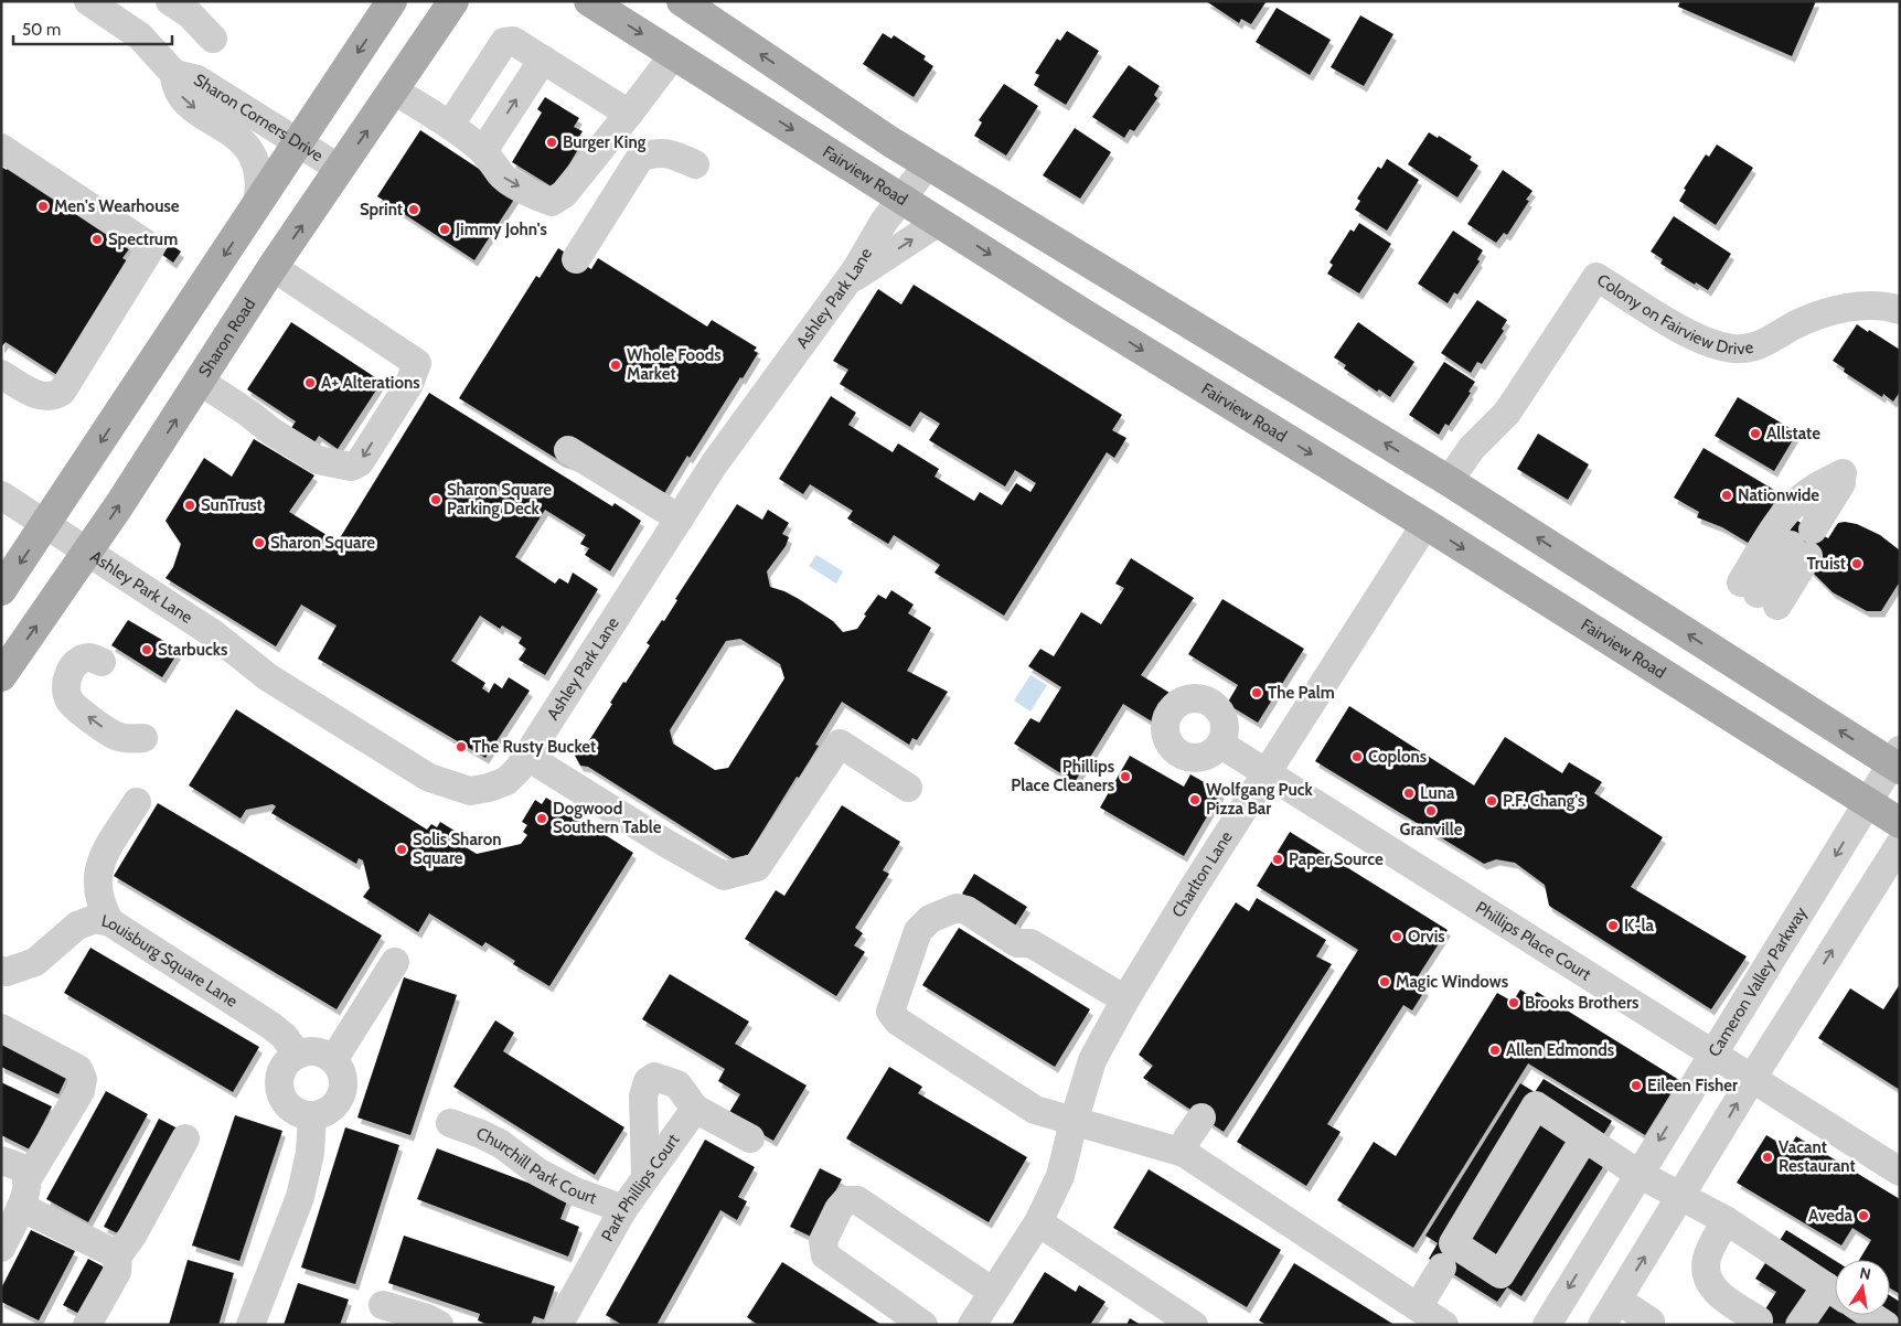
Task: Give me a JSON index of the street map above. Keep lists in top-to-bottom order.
{
  "streets": {
    "main road": ["Fairview Road", "Sharon Road"],
    "street": [
      "Sharon Corners Drive",
      "Ashley Park Lane",
      "Colony on Fairview Drive",
      "Charlton Lane",
      "Phillips Place Court",
      "Louisburg Square Lane",
      "Cameron Valley Parkway",
      "Churchill Park Court",
      "Park Phillips Court"
    ]
  },
  "crossings": [
    ["Sharon Corners Drive", "Sharon Road"],
    ["Fairview Road", "Ashley Park Lane"],
    ["Fairview Road", "Charlton Lane"],
    ["Fairview Road", "Cameron Valley Parkway"],
    ["Ashley Park Lane", "Sharon Road"],
    ["Charlton Lane", "Phillips Place Court"],
    ["Phillips Place Court", "Cameron Valley Parkway"],
    ["Churchill Park Court", "Park Phillips Court"]
  ],
  "places": [
    "Burger King",
    "Men's Wearhouse",
    "Sprint",
    "Jimmy John's",
    "Spectrum",
    "Whole Foods Market",
    "A+ Alterations",
    "Allstate",
    "Nationwide",
    "Sharon Square Parking Deck",
    "SunTrust",
    "Sharon Square",
    "Truist",
    "Starbucks",
    "The Palm",
    "The Rusty Bucket",
    "Coplons",
    "Phillips Place Cleaners",
    "Luna",
    "Wolfgang Puck Pizza Bar",
    "P.F. Chang's",
    "Granville",
    "Dogwood Southern Table",
    "Solis Sharon Square",
    "Paper Source",
    "K-la",
    "Orvis",
    "Magic Windows",
    "Brooks Brothers",
    "Allen Edmonds",
    "Eileen Fisher",
    "Vacant Restaurant",
    "Aveda"
  ],
  "scale_bar": "50 m",
  "north": "top"
}
